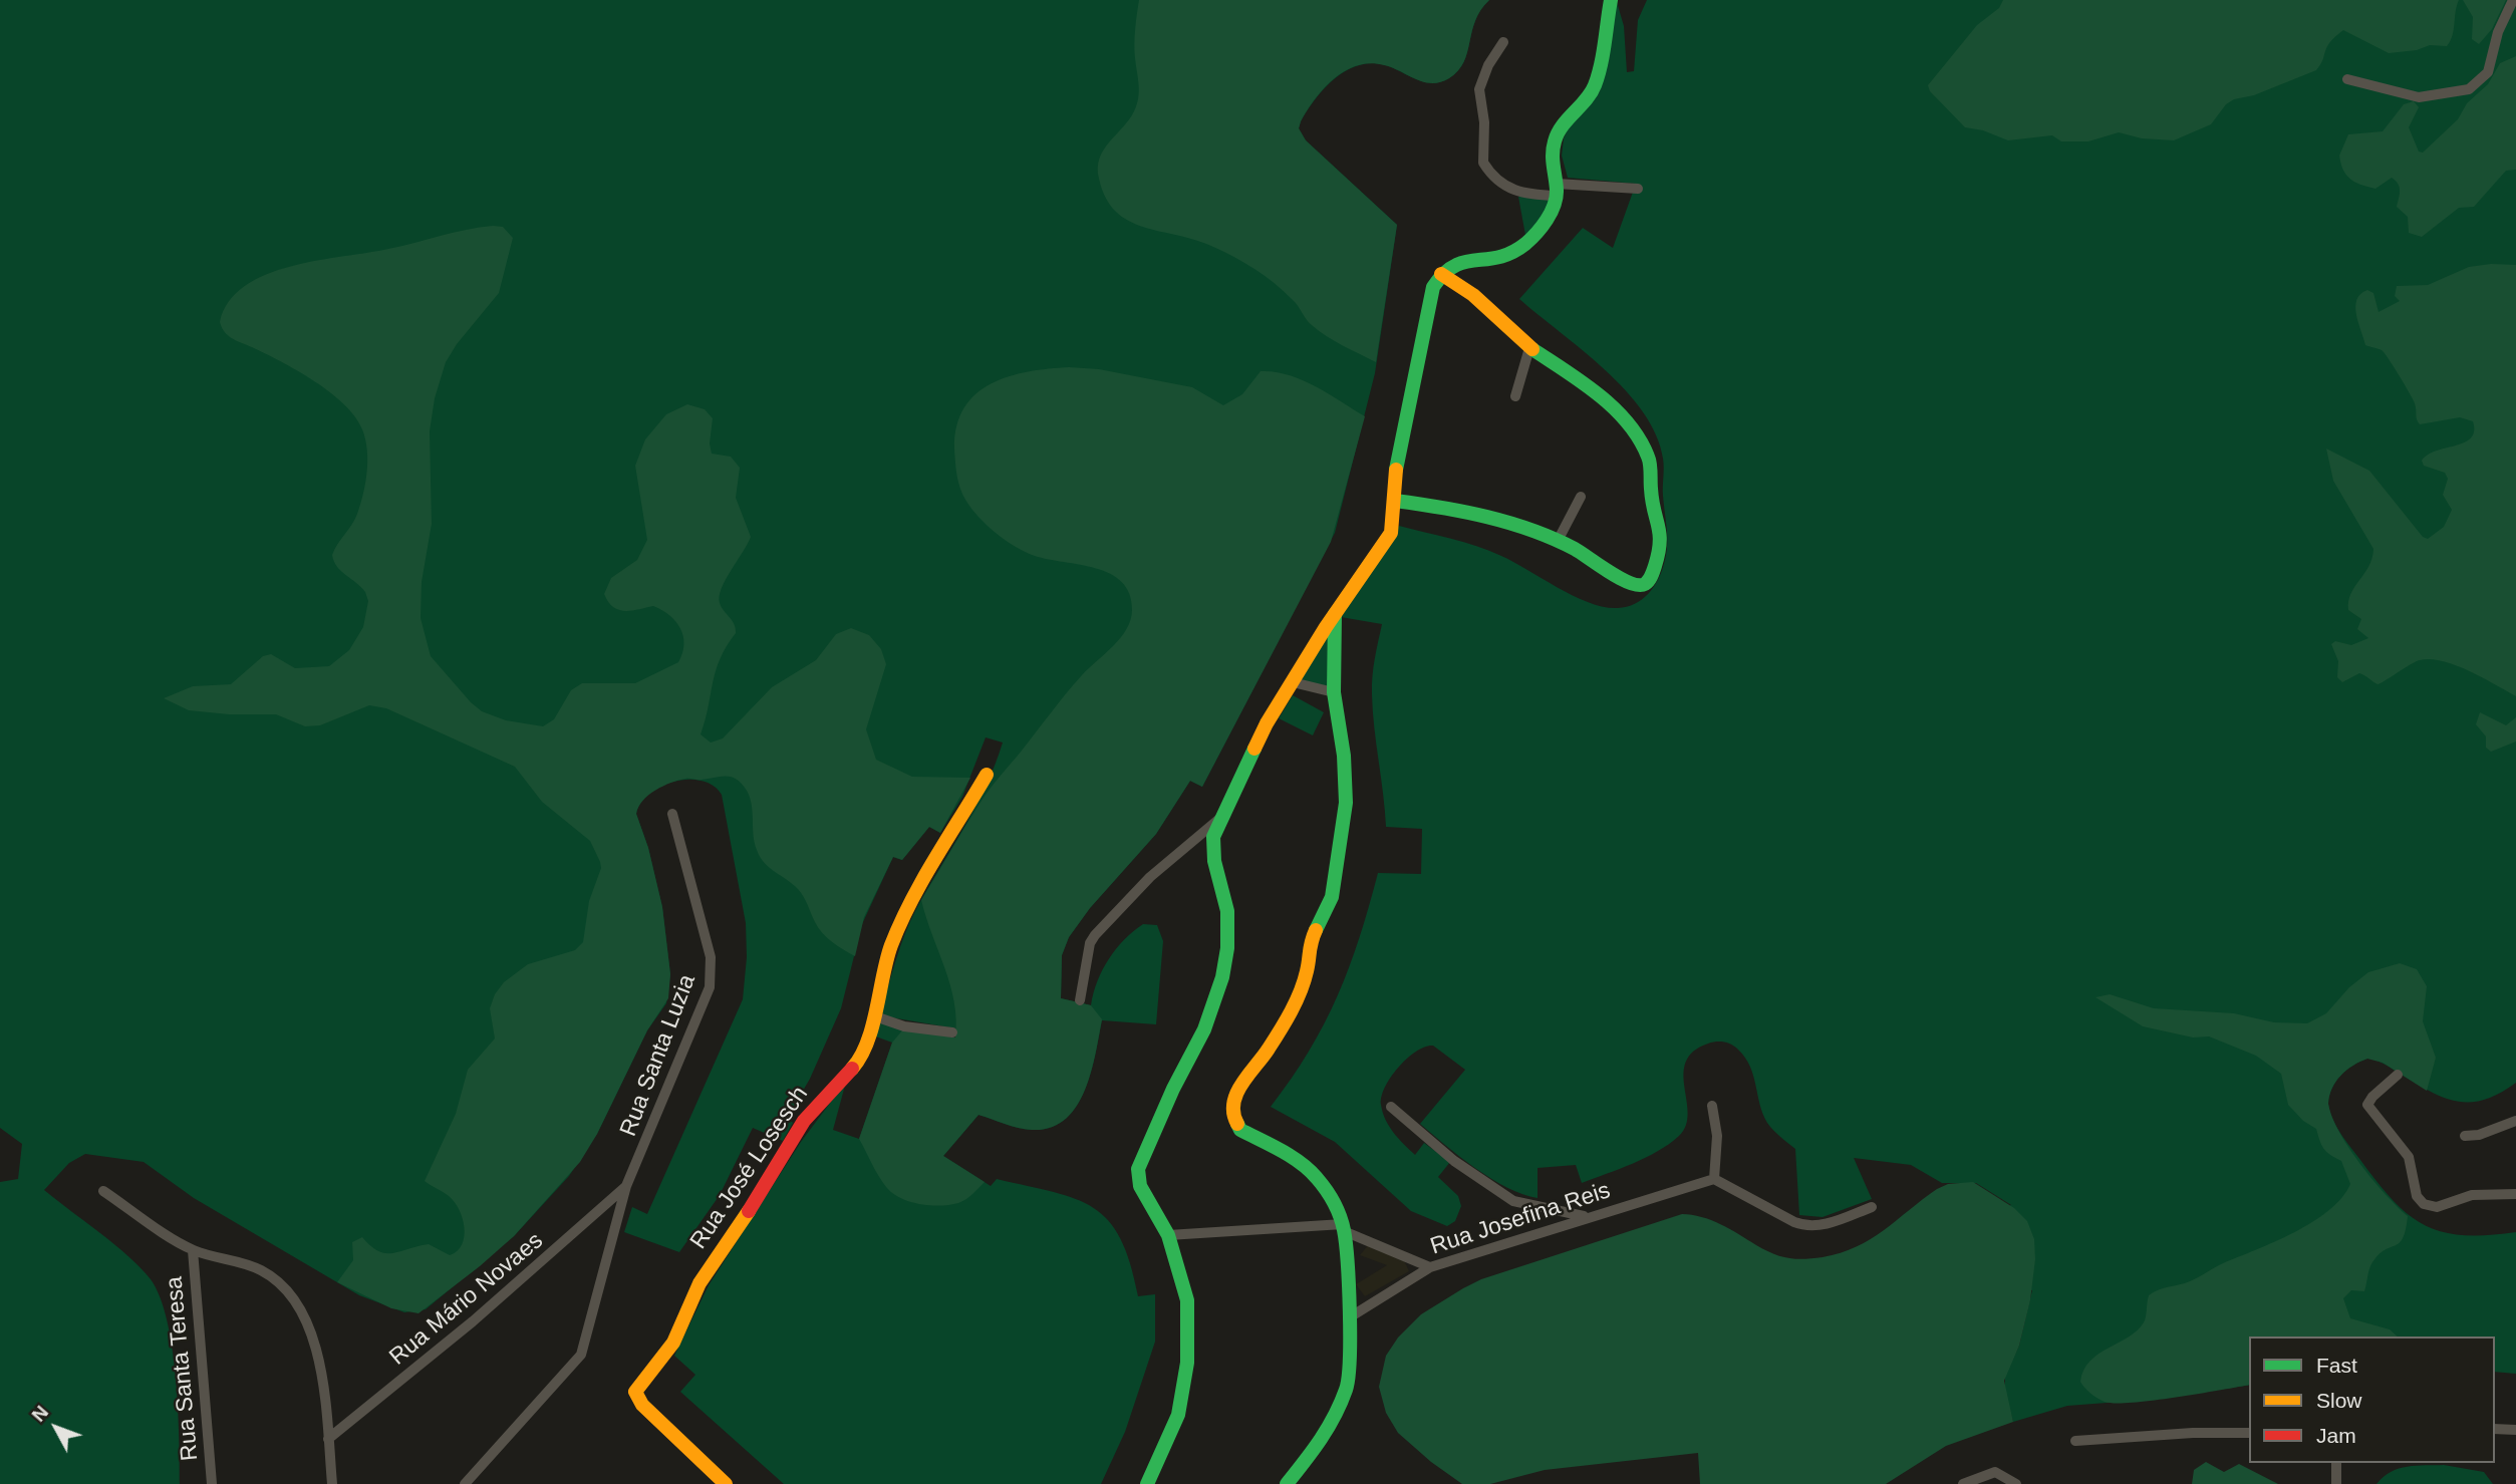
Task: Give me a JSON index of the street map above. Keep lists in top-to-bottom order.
{
  "streets": {
    "street": [
      "Rua Santa Luzia",
      "Rua José Losesch",
      "Rua Josefina Reis",
      "Rua Mário Novaes",
      "Rua Santa Teresa"
    ]
  },
  "crossings": [
    ["Rua Santa Luzia", "Rua Mário Novaes"]
  ],
  "legend": ["Fast", "Slow", "Jam"],
  "north": "top left"
}
